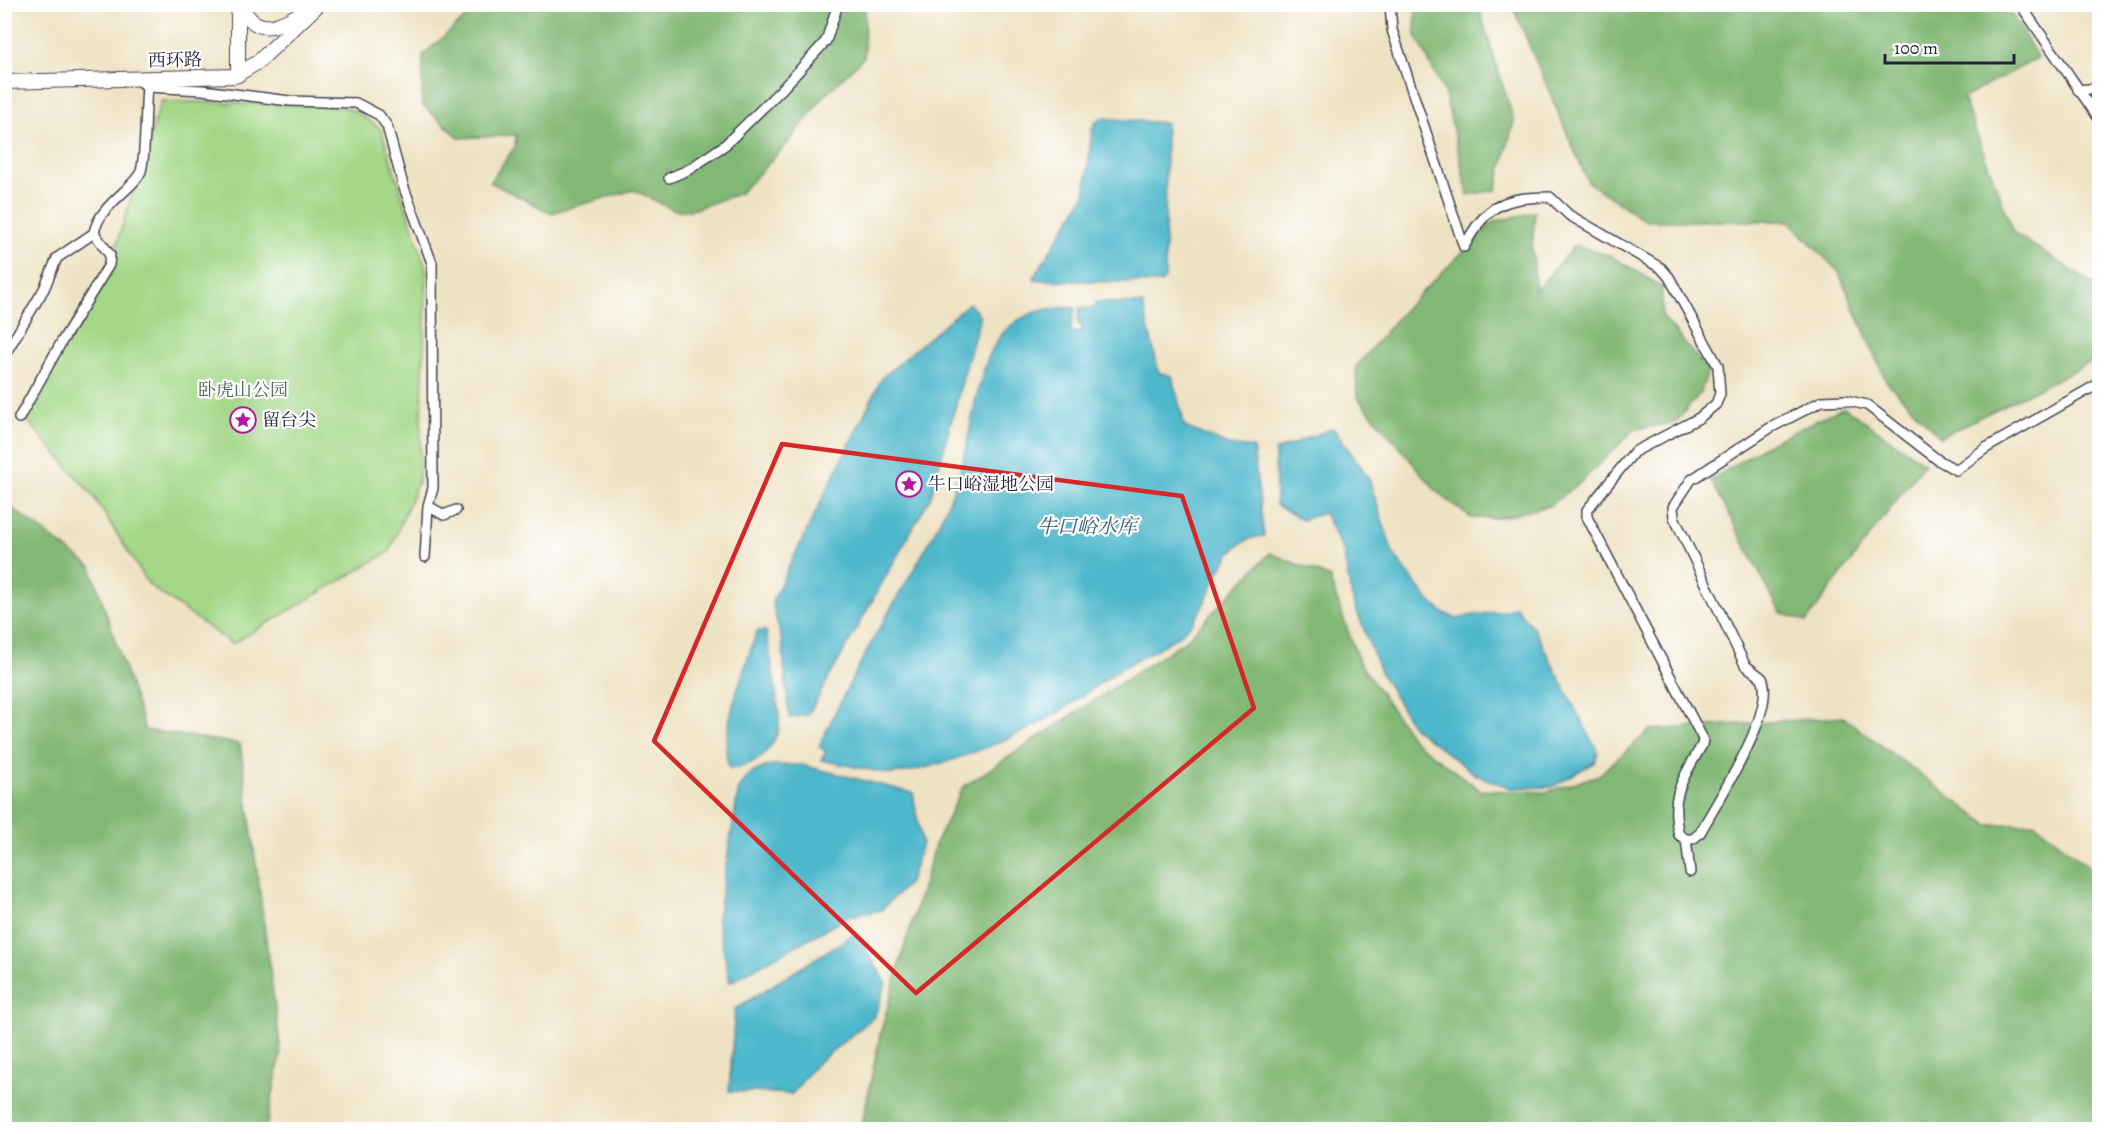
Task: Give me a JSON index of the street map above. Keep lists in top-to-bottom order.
{
  "streets": {
    "main road": ["西环路"]
  },
  "water": ["牛口峪水库"],
  "parks": ["卧虎山公园"],
  "places": {
    "place": ["留台尖", "牛口峪湿地公园"]
  },
  "scale_bar": "100 m"
}
